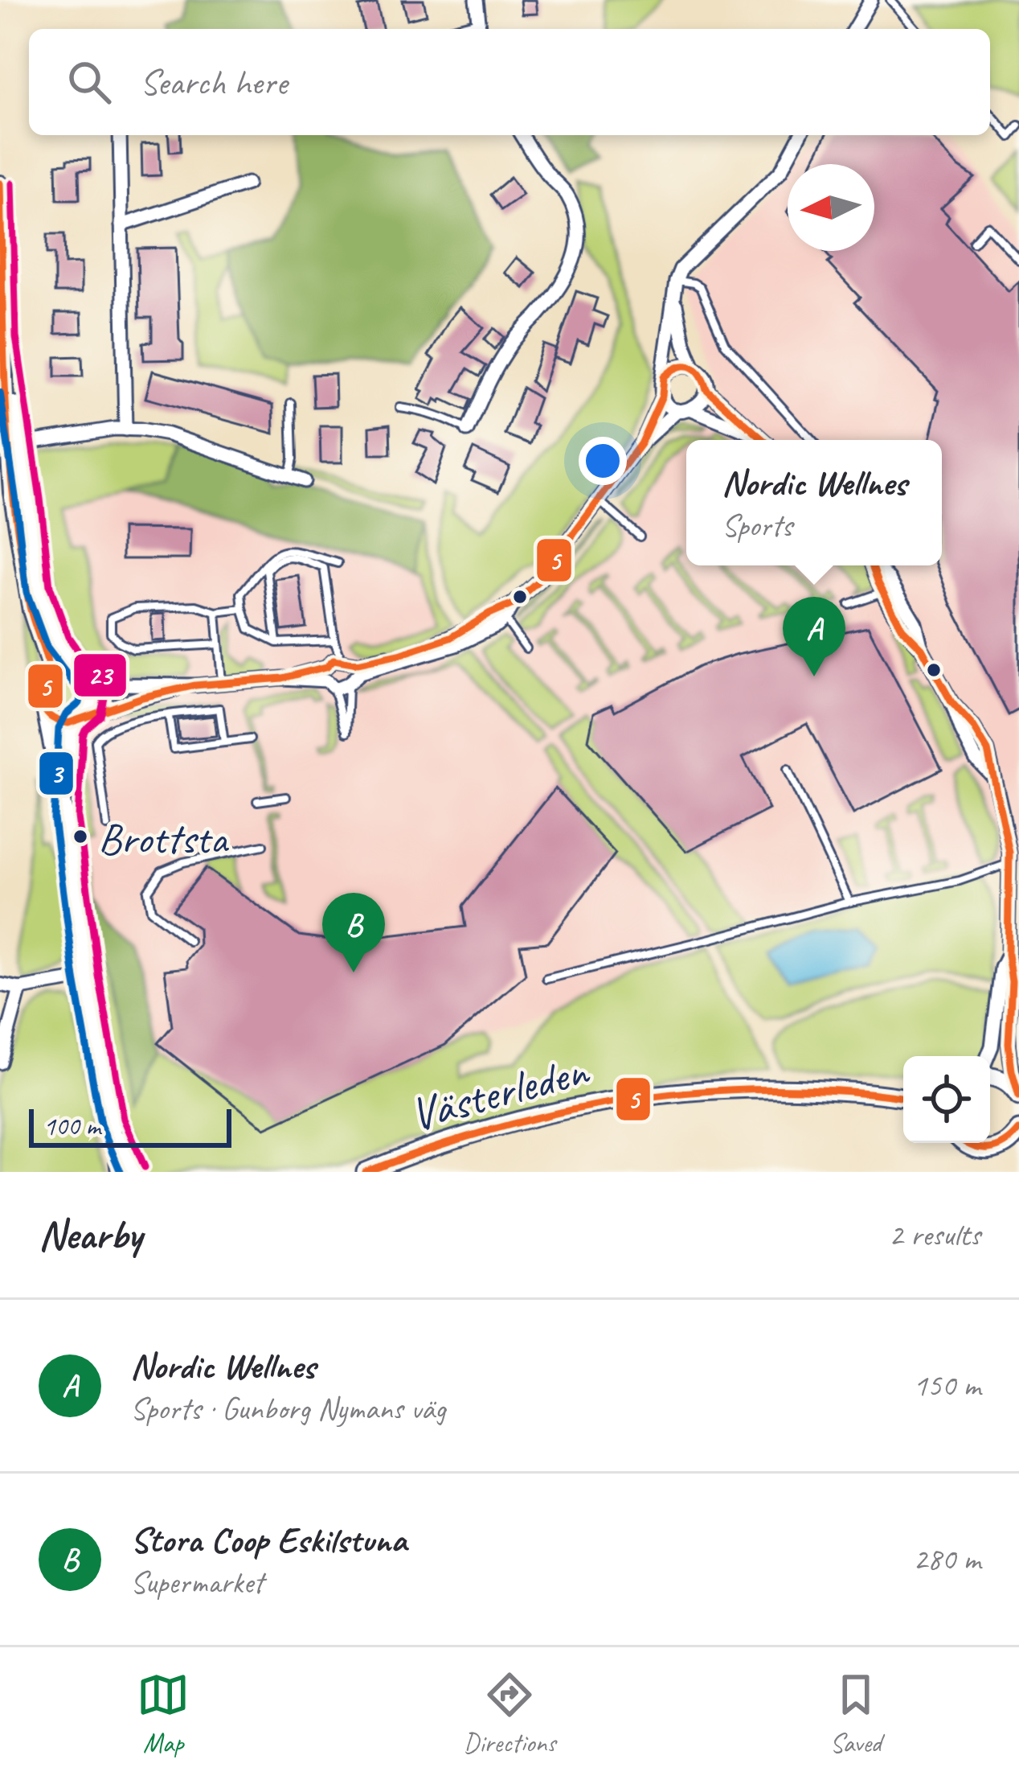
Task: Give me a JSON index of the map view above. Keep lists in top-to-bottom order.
{
  "streets": {
    "main road": ["Västerleden"]
  },
  "places": ["Brottsta"],
  "lines": ["transit line 5", "transit line 23", "transit line 3"],
  "scale_bar": "100 m",
  "north": "left",
  "page": {
    "search": "Search here",
    "popup": ["Nordic Wellnes", "Sports"],
    "pins": ["A", "B"],
    "scale": "100 m",
    "heading": ["Nearby", "2 results"],
    "list": [
      {
        "mark": "A",
        "name": "Nordic Wellnes",
        "note": "Sports · Gunborg Nymans väg",
        "value": "150 m"
      },
      {
        "mark": "B",
        "name": "Stora Coop Eskilstuna",
        "note": "Supermarket",
        "value": "280 m"
      }
    ],
    "nav": ["Map", "Directions", "Saved"]
  }
}
